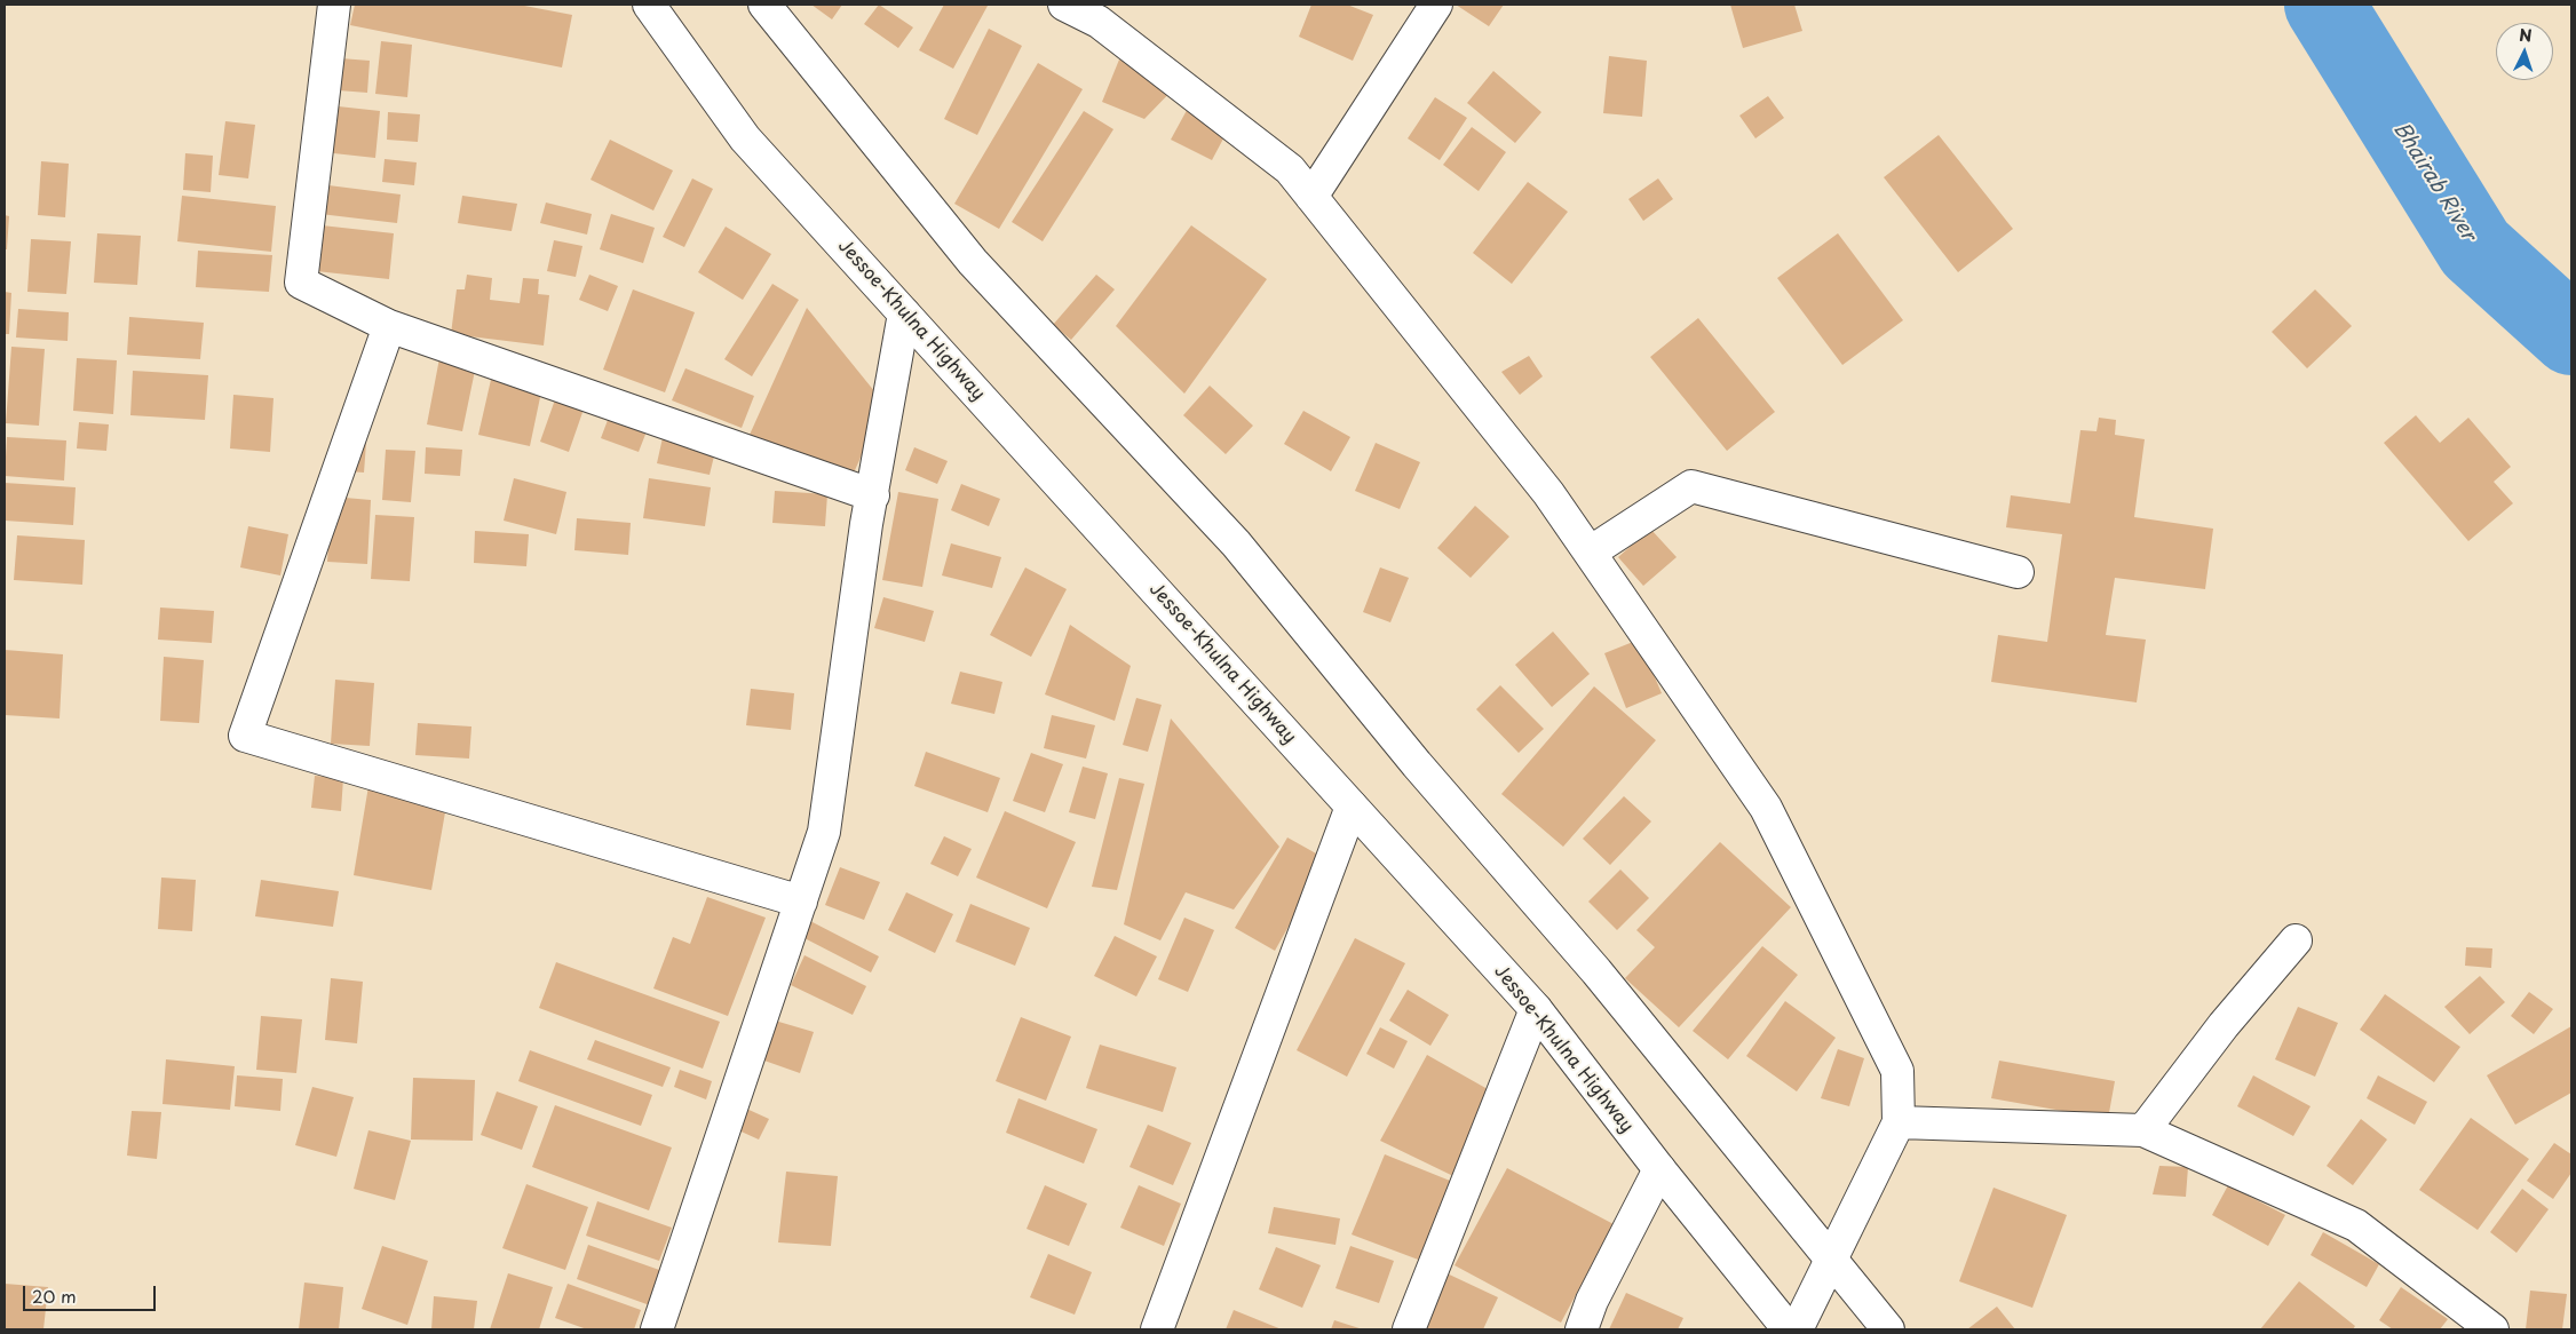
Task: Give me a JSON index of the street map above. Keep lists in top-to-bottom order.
{
  "streets": {
    "main road": ["Jessoe-Khulna Highway"]
  },
  "water": ["Bhairab River"],
  "scale_bar": "20 m",
  "north": "top"
}
